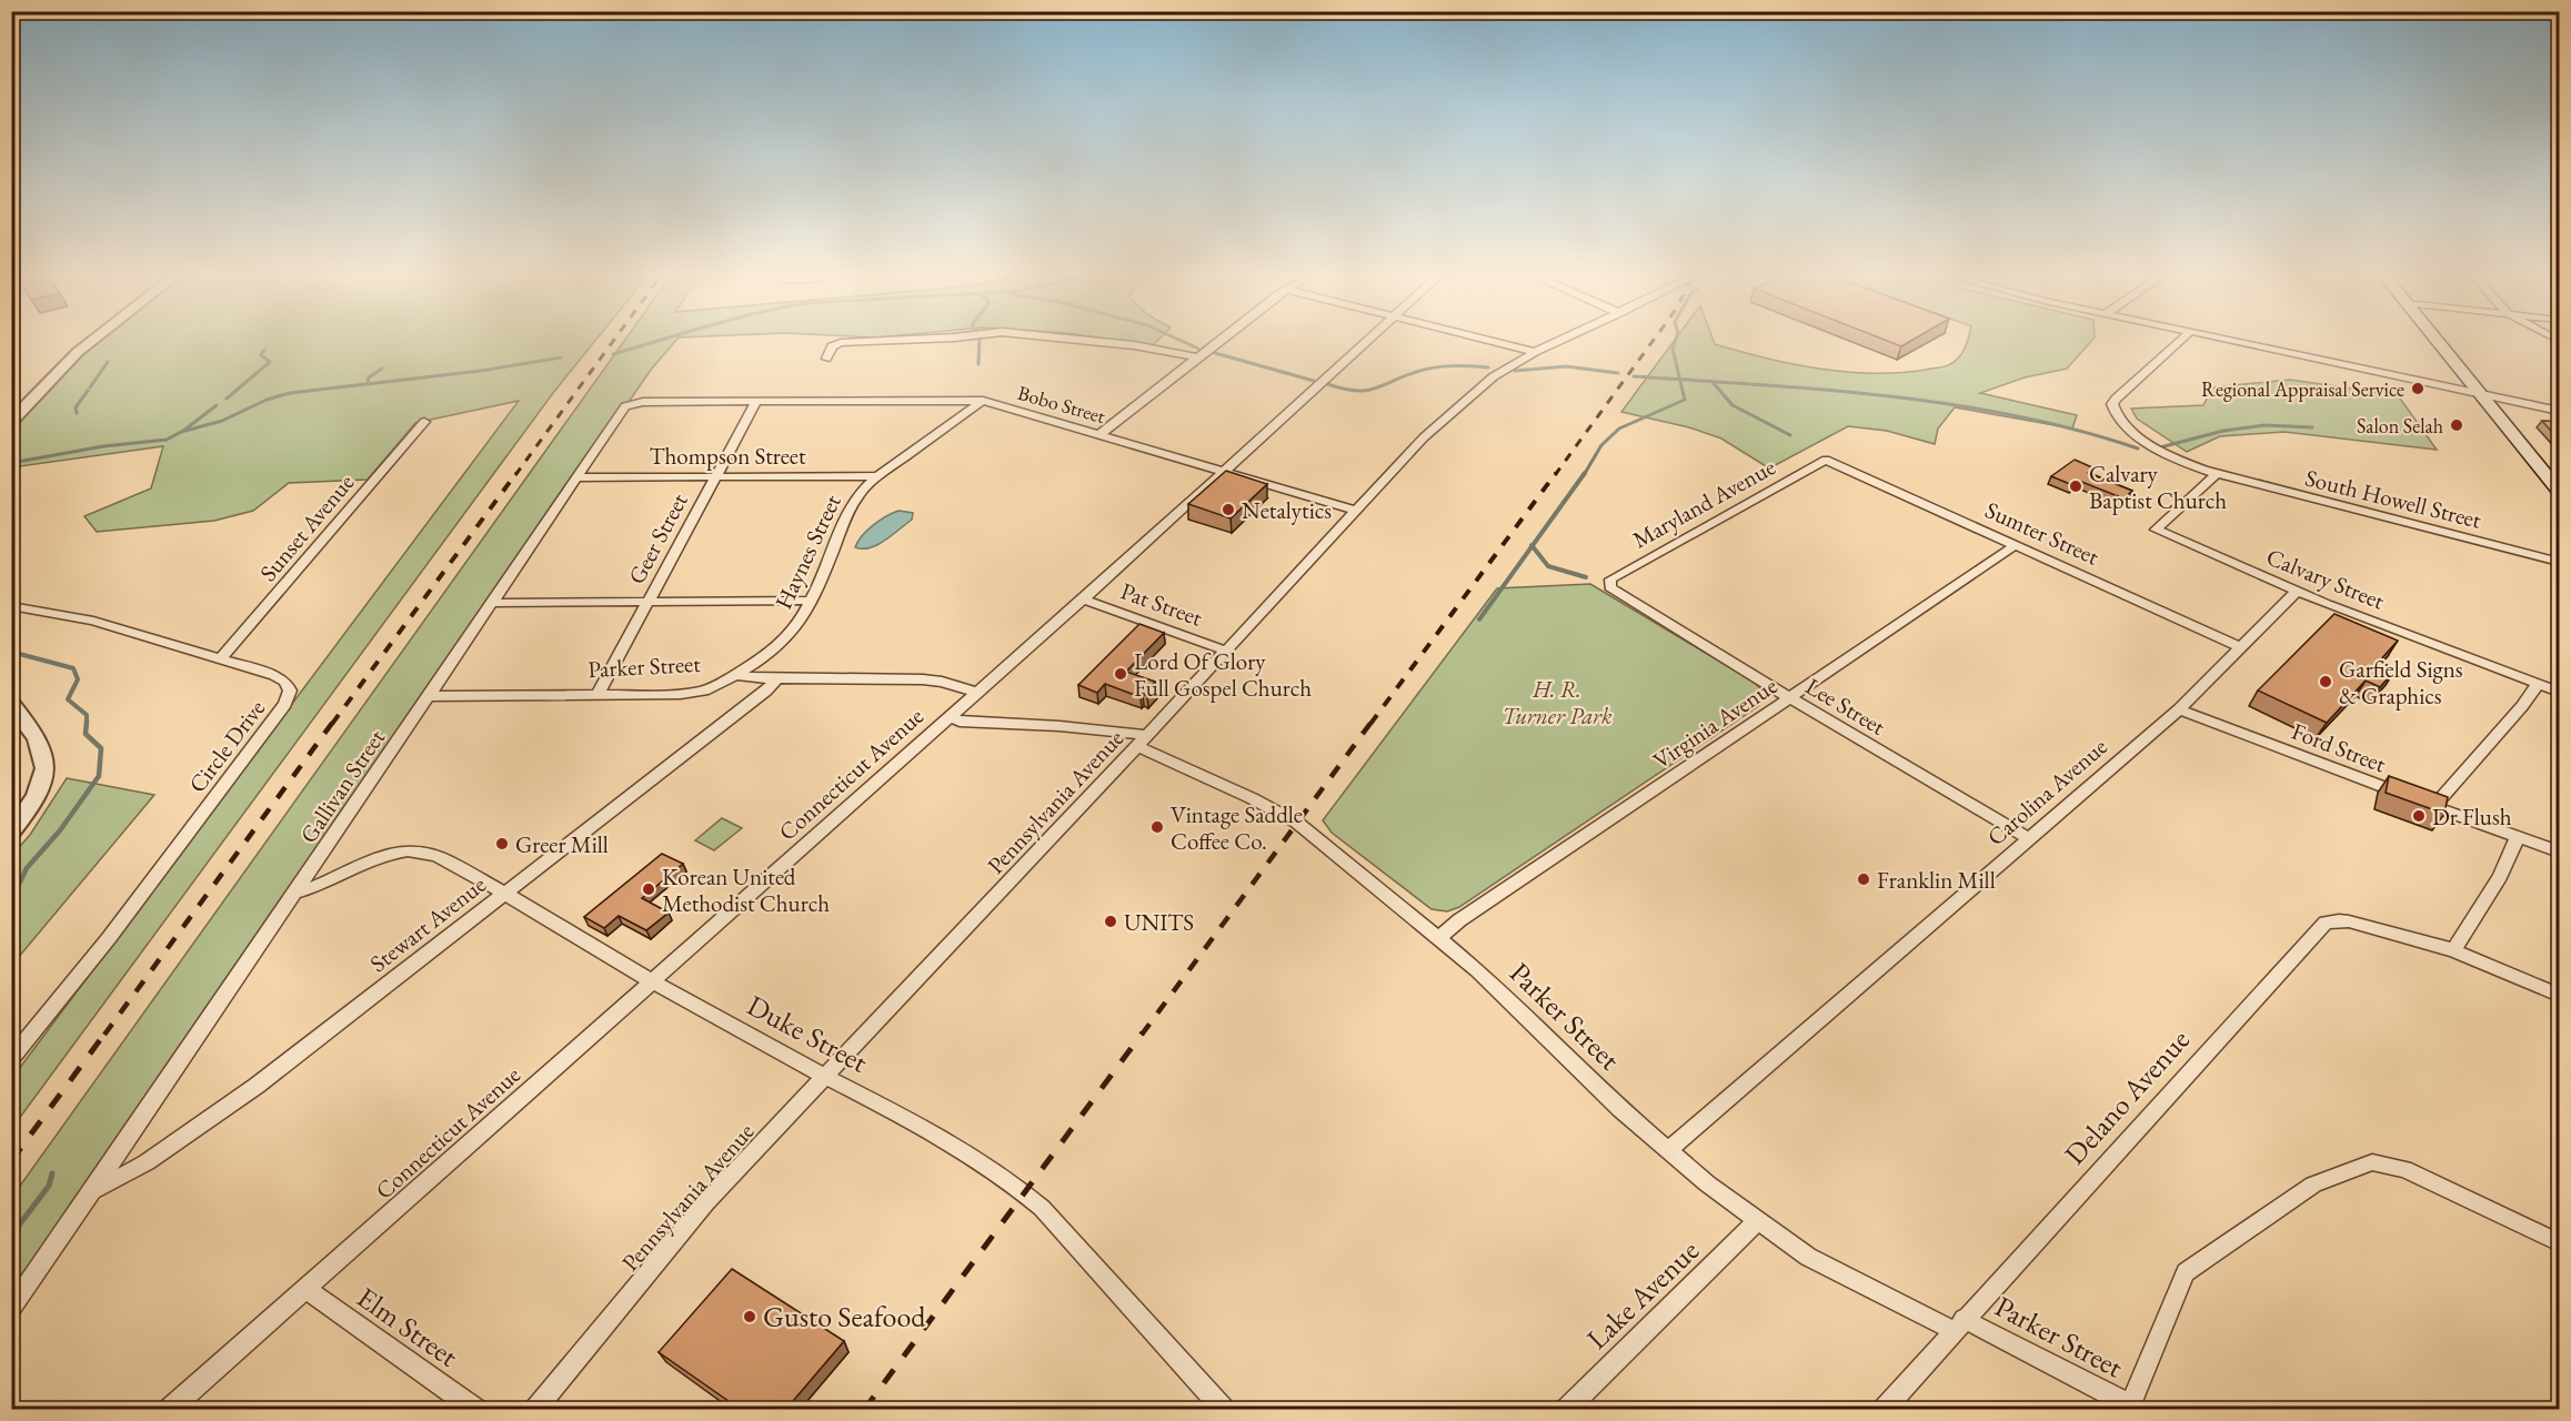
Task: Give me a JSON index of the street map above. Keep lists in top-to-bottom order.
{
  "streets": {
    "street": [
      "Bobo Street",
      "Thompson Street",
      "South Howell Street",
      "Maryland Avenue",
      "Sunset Avenue",
      "Sumter Street",
      "Geer Street",
      "Haynes Street",
      "Calvary Street",
      "Pat Street",
      "Parker Street",
      "Lee Street",
      "Virginia Avenue",
      "Circle Drive",
      "Ford Street",
      "Connecticut Avenue",
      "Gallivan Street",
      "Carolina Avenue",
      "Pennsylvania Avenue",
      "Stewart Avenue",
      "Duke Street",
      "Delano Avenue",
      "Lake Avenue",
      "Elm Street"
    ]
  },
  "crossings": [
    ["Bobo Street", "Geer Street"],
    ["Bobo Street", "Haynes Street"],
    ["Bobo Street", "Connecticut Avenue"],
    ["Bobo Street", "Gallivan Street"],
    ["Bobo Street", "Pennsylvania Avenue"],
    ["Thompson Street", "Geer Street"],
    ["Thompson Street", "Haynes Street"],
    ["Thompson Street", "Gallivan Street"],
    ["South Howell Street", "Calvary Street"],
    ["Maryland Avenue", "Sumter Street"],
    ["Maryland Avenue", "Lee Street"],
    ["Sunset Avenue", "Circle Drive"],
    ["Sumter Street", "Virginia Avenue"],
    ["Sumter Street", "Carolina Avenue"],
    ["Geer Street", "Parker Street"],
    ["Haynes Street", "Parker Street"],
    ["Calvary Street", "Carolina Avenue"],
    ["Pat Street", "Connecticut Avenue"],
    ["Pat Street", "Pennsylvania Avenue"],
    ["Parker Street", "Virginia Avenue"],
    ["Parker Street", "Connecticut Avenue"],
    ["Parker Street", "Gallivan Street"],
    ["Parker Street", "Carolina Avenue"],
    ["Parker Street", "Pennsylvania Avenue"],
    ["Parker Street", "Stewart Avenue"],
    ["Parker Street", "Delano Avenue"],
    ["Parker Street", "Lake Avenue"],
    ["Lee Street", "Virginia Avenue"],
    ["Lee Street", "Carolina Avenue"],
    ["Ford Street", "Carolina Avenue"],
    ["Connecticut Avenue", "Duke Street"],
    ["Connecticut Avenue", "Elm Street"],
    ["Gallivan Street", "Stewart Avenue"],
    ["Gallivan Street", "Duke Street"],
    ["Pennsylvania Avenue", "Duke Street"],
    ["Stewart Avenue", "Duke Street"]
  ],
  "parks": ["H. R. Turner Park"],
  "places": [
    "Regional Appraisal Service",
    "Salon Selah",
    "Calvary Baptist Church",
    "Netalytics",
    "Lord Of Glory Full Gospel Church",
    "Garfield Signs & Graphics",
    "Dr Flush",
    "Vintage Saddle Coffee Co.",
    "Greer Mill",
    "Franklin Mill",
    "Korean United Methodist Church",
    "UNITS",
    "Gusto Seafood"
  ]
}
